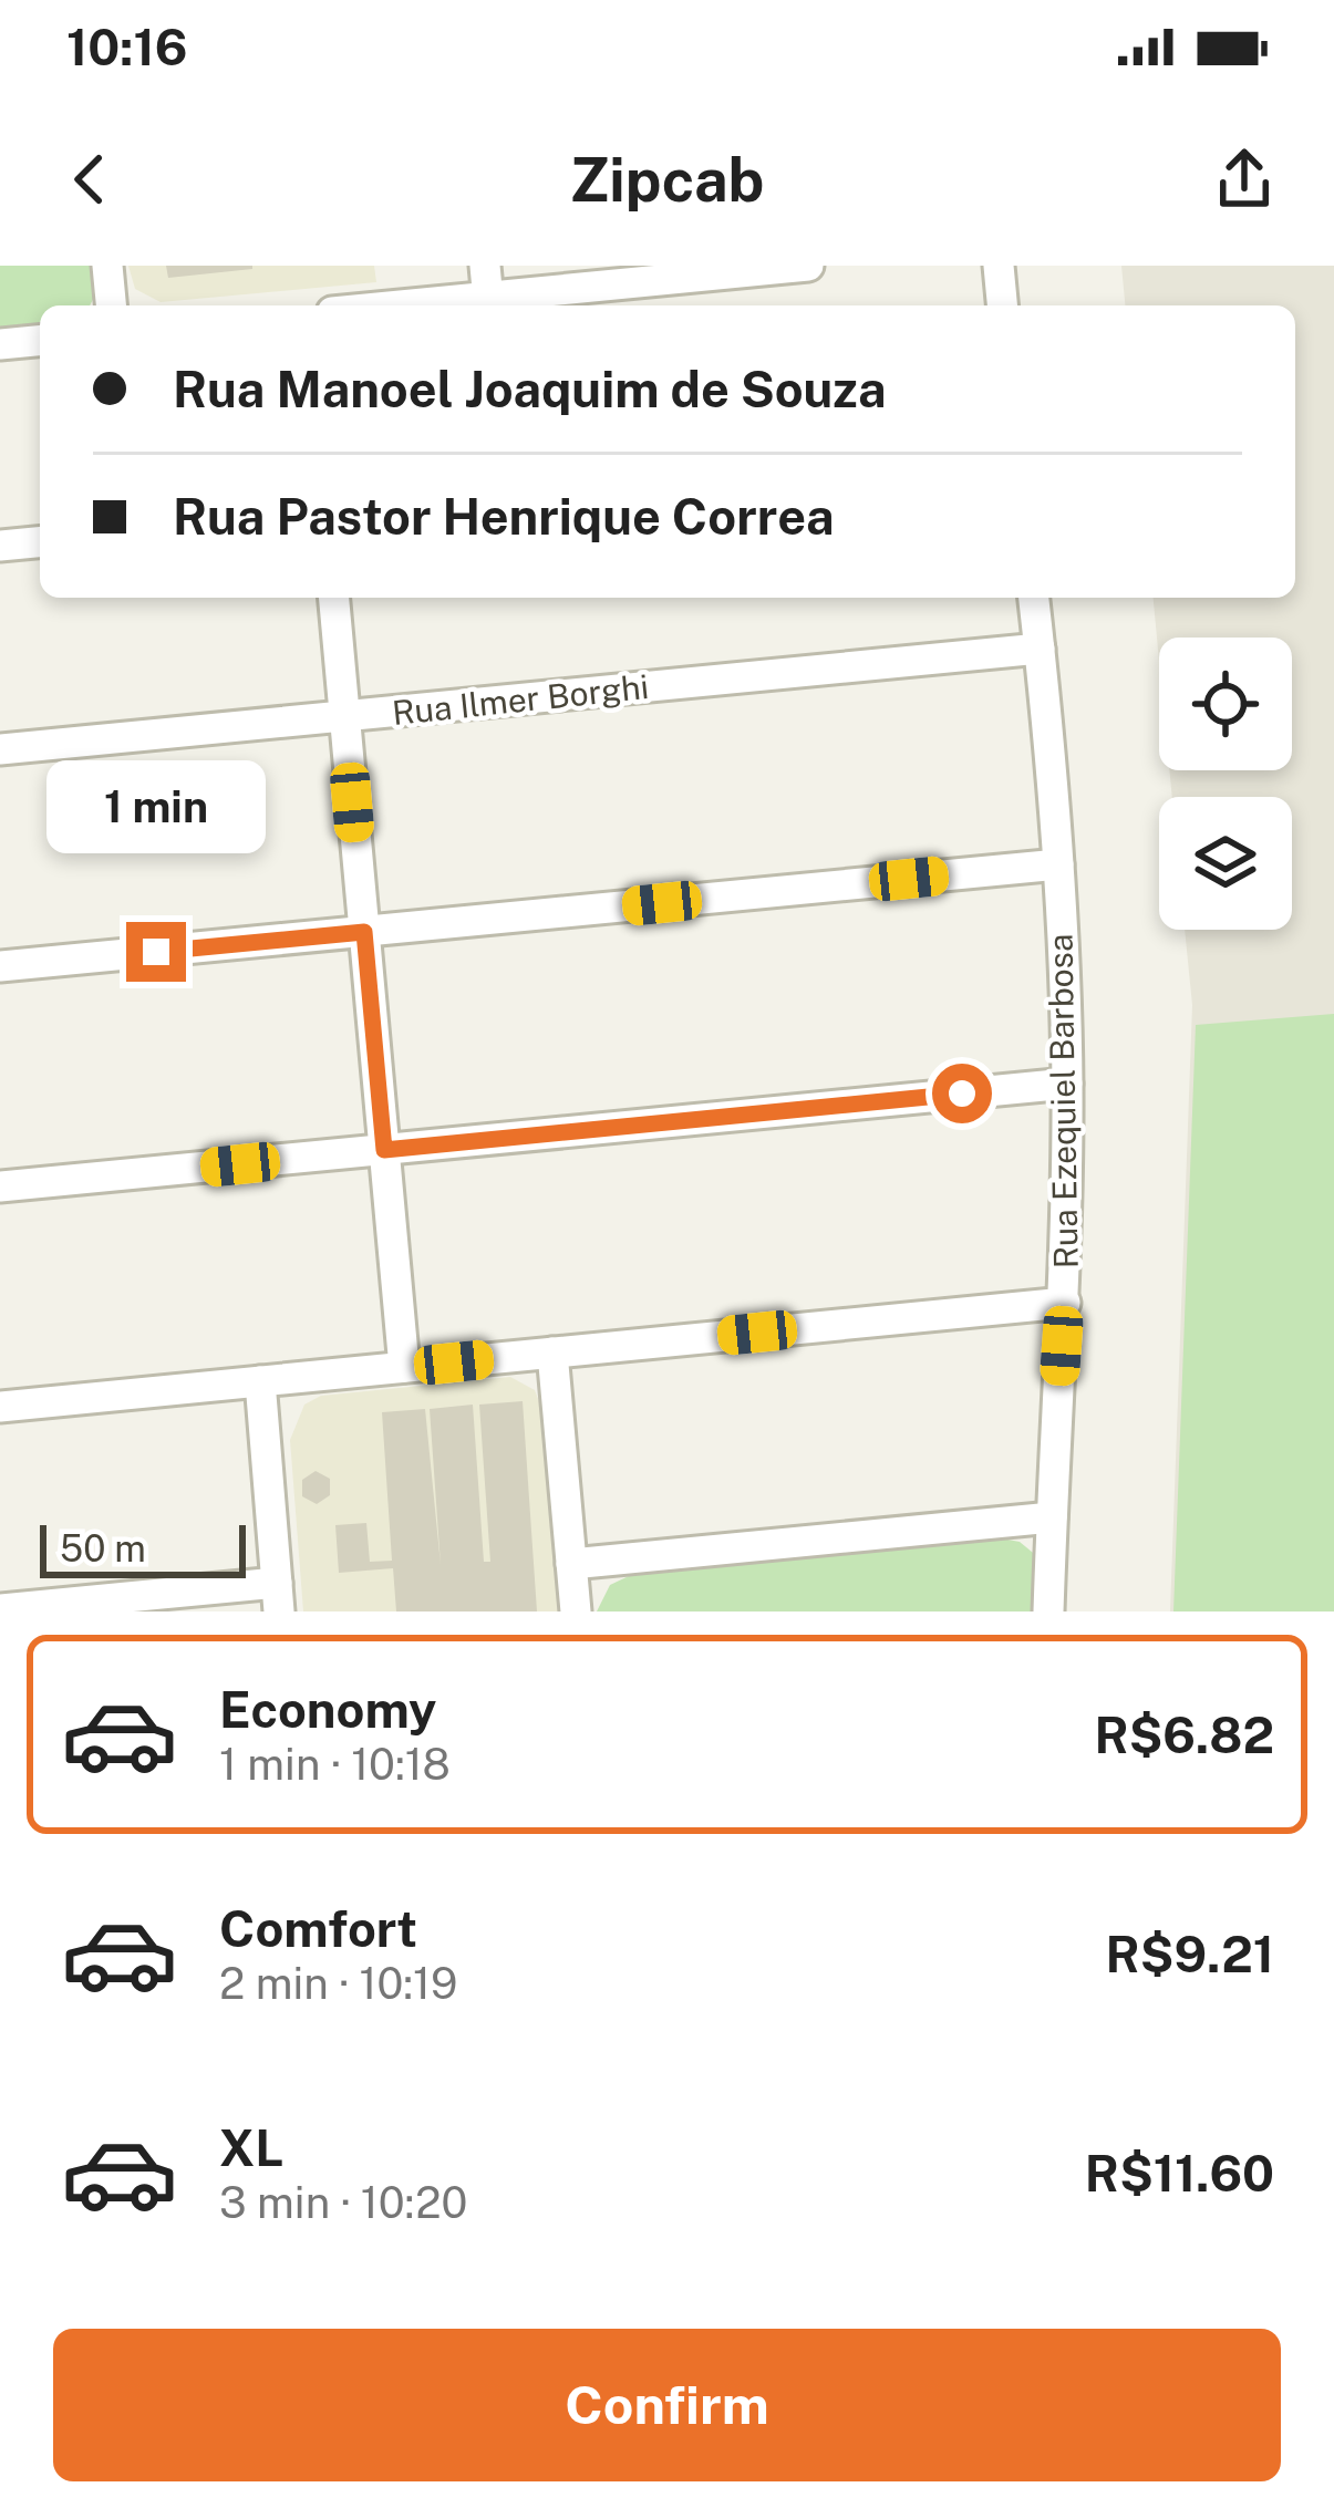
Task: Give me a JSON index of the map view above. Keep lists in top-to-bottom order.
{
  "streets": {
    "street": ["Rua Ilmer Borghi", "Rua Ezequiel Barbosa"]
  },
  "crossings": [
    ["Rua Ilmer Borghi", "Rua Ezequiel Barbosa"]
  ],
  "scale_bar": "50 m",
  "page": {
    "status": "10:16",
    "header": "Zipcab",
    "banner": ["Rua Manoel Joaquim de Souza", "Rua Pastor Henrique Correa"],
    "bubble": "1 min",
    "scale": "50 m",
    "list": [
      {
        "name": "Economy",
        "note": "1 min · 10:18",
        "value": "R$6.82"
      },
      {
        "name": "Comfort",
        "note": "2 min · 10:19",
        "value": "R$9.21"
      },
      {
        "name": "XL",
        "note": "3 min · 10:20",
        "value": "R$11.60"
      }
    ],
    "buttons": "Confirm"
  }
}
